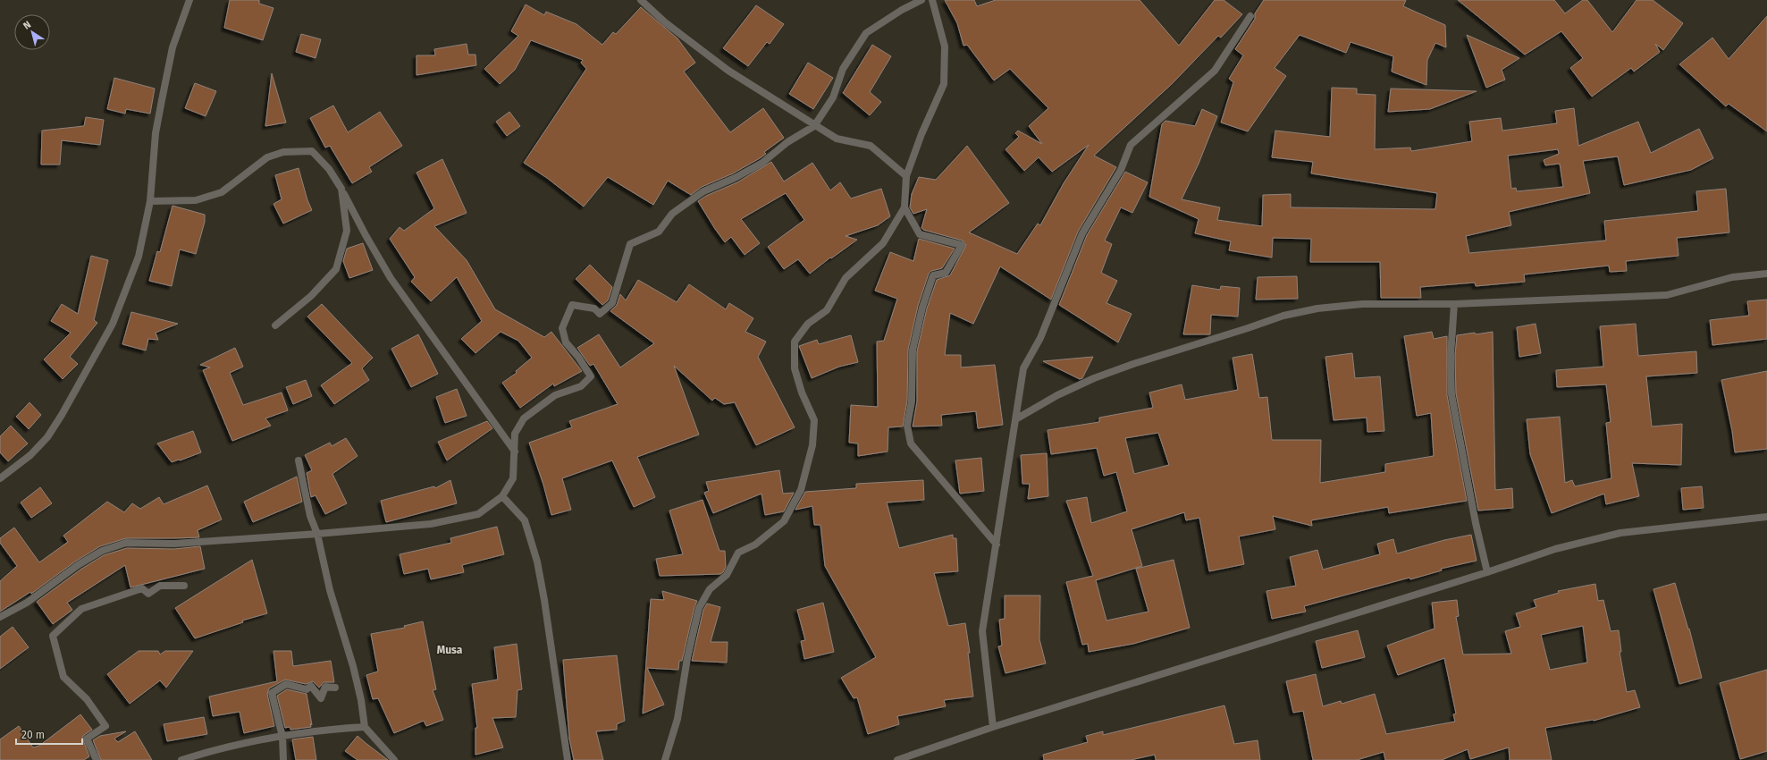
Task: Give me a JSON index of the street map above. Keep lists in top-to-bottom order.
{
  "districts": ["Musa"],
  "scale_bar": "20 m",
  "north": "top left"
}
